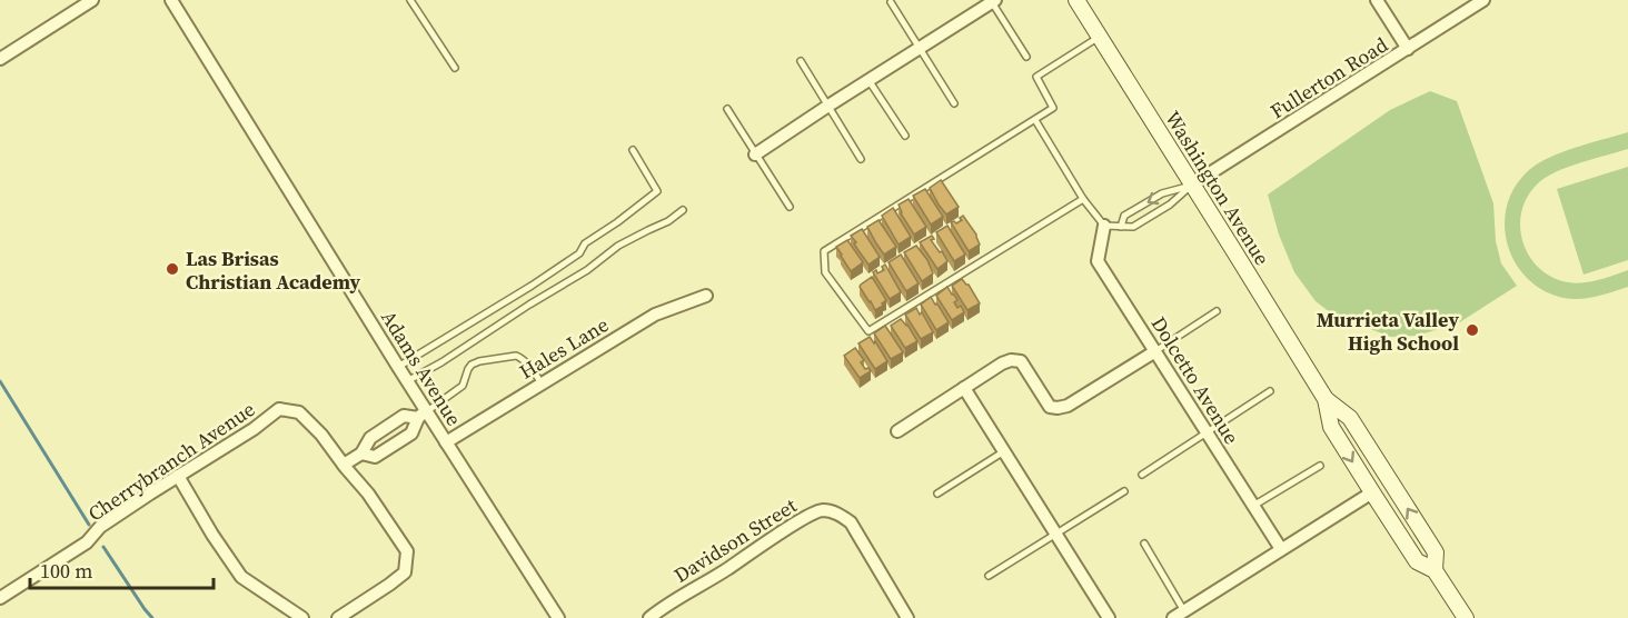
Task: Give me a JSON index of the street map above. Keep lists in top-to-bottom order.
{
  "streets": {
    "main road": ["Washington Avenue"],
    "street": [
      "Fullerton Road",
      "Hales Lane",
      "Adams Avenue",
      "Dolcetto Avenue",
      "Cherrybranch Avenue",
      "Davidson Street"
    ]
  },
  "crossings": [
    ["Fullerton Road", "Washington Avenue"],
    ["Hales Lane", "Adams Avenue"]
  ],
  "places": ["Las Brisas Christian Academy", "Murrieta Valley High School"],
  "scale_bar": "100 m"
}
